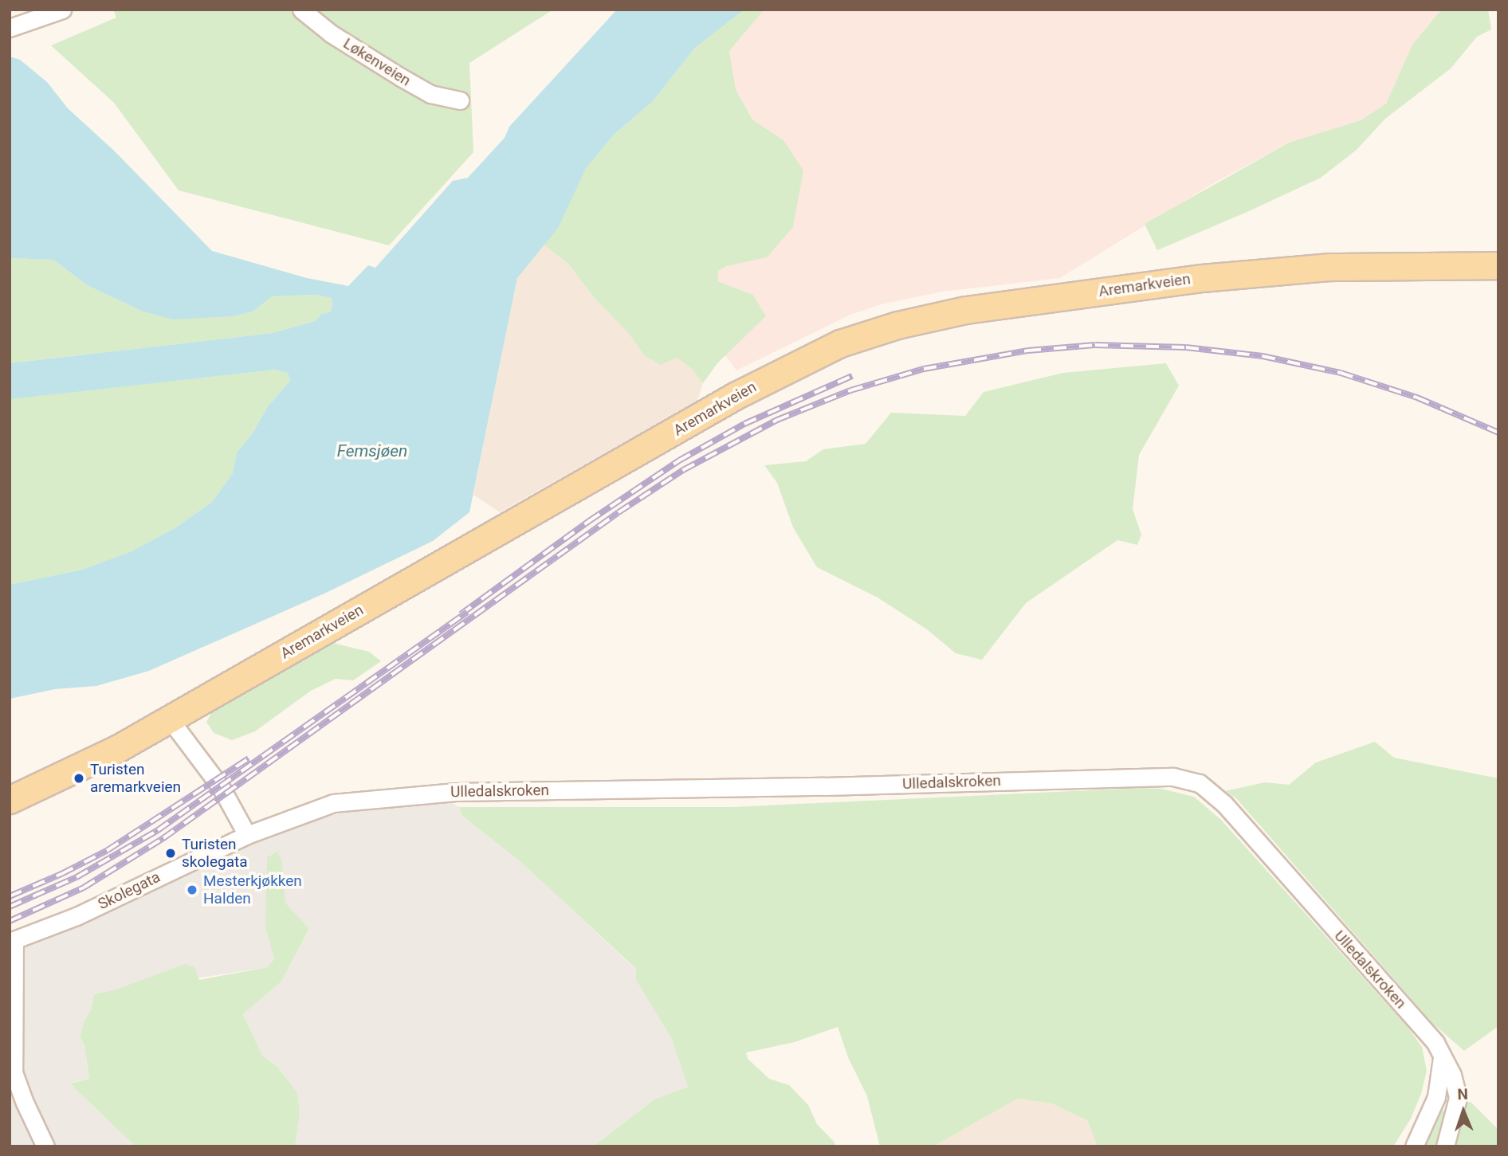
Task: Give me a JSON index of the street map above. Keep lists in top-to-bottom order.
{
  "streets": {
    "main road": ["Aremarkveien"],
    "street": ["Løkenveien", "Ulledalskroken", "Skolegata"]
  },
  "crossings": [
    ["Ulledalskroken", "Skolegata"]
  ],
  "water": ["Femsjøen"],
  "places": ["Turisten aremarkveien", "Turisten skolegata", "Mesterkjøkken Halden"],
  "north": "top"
}
